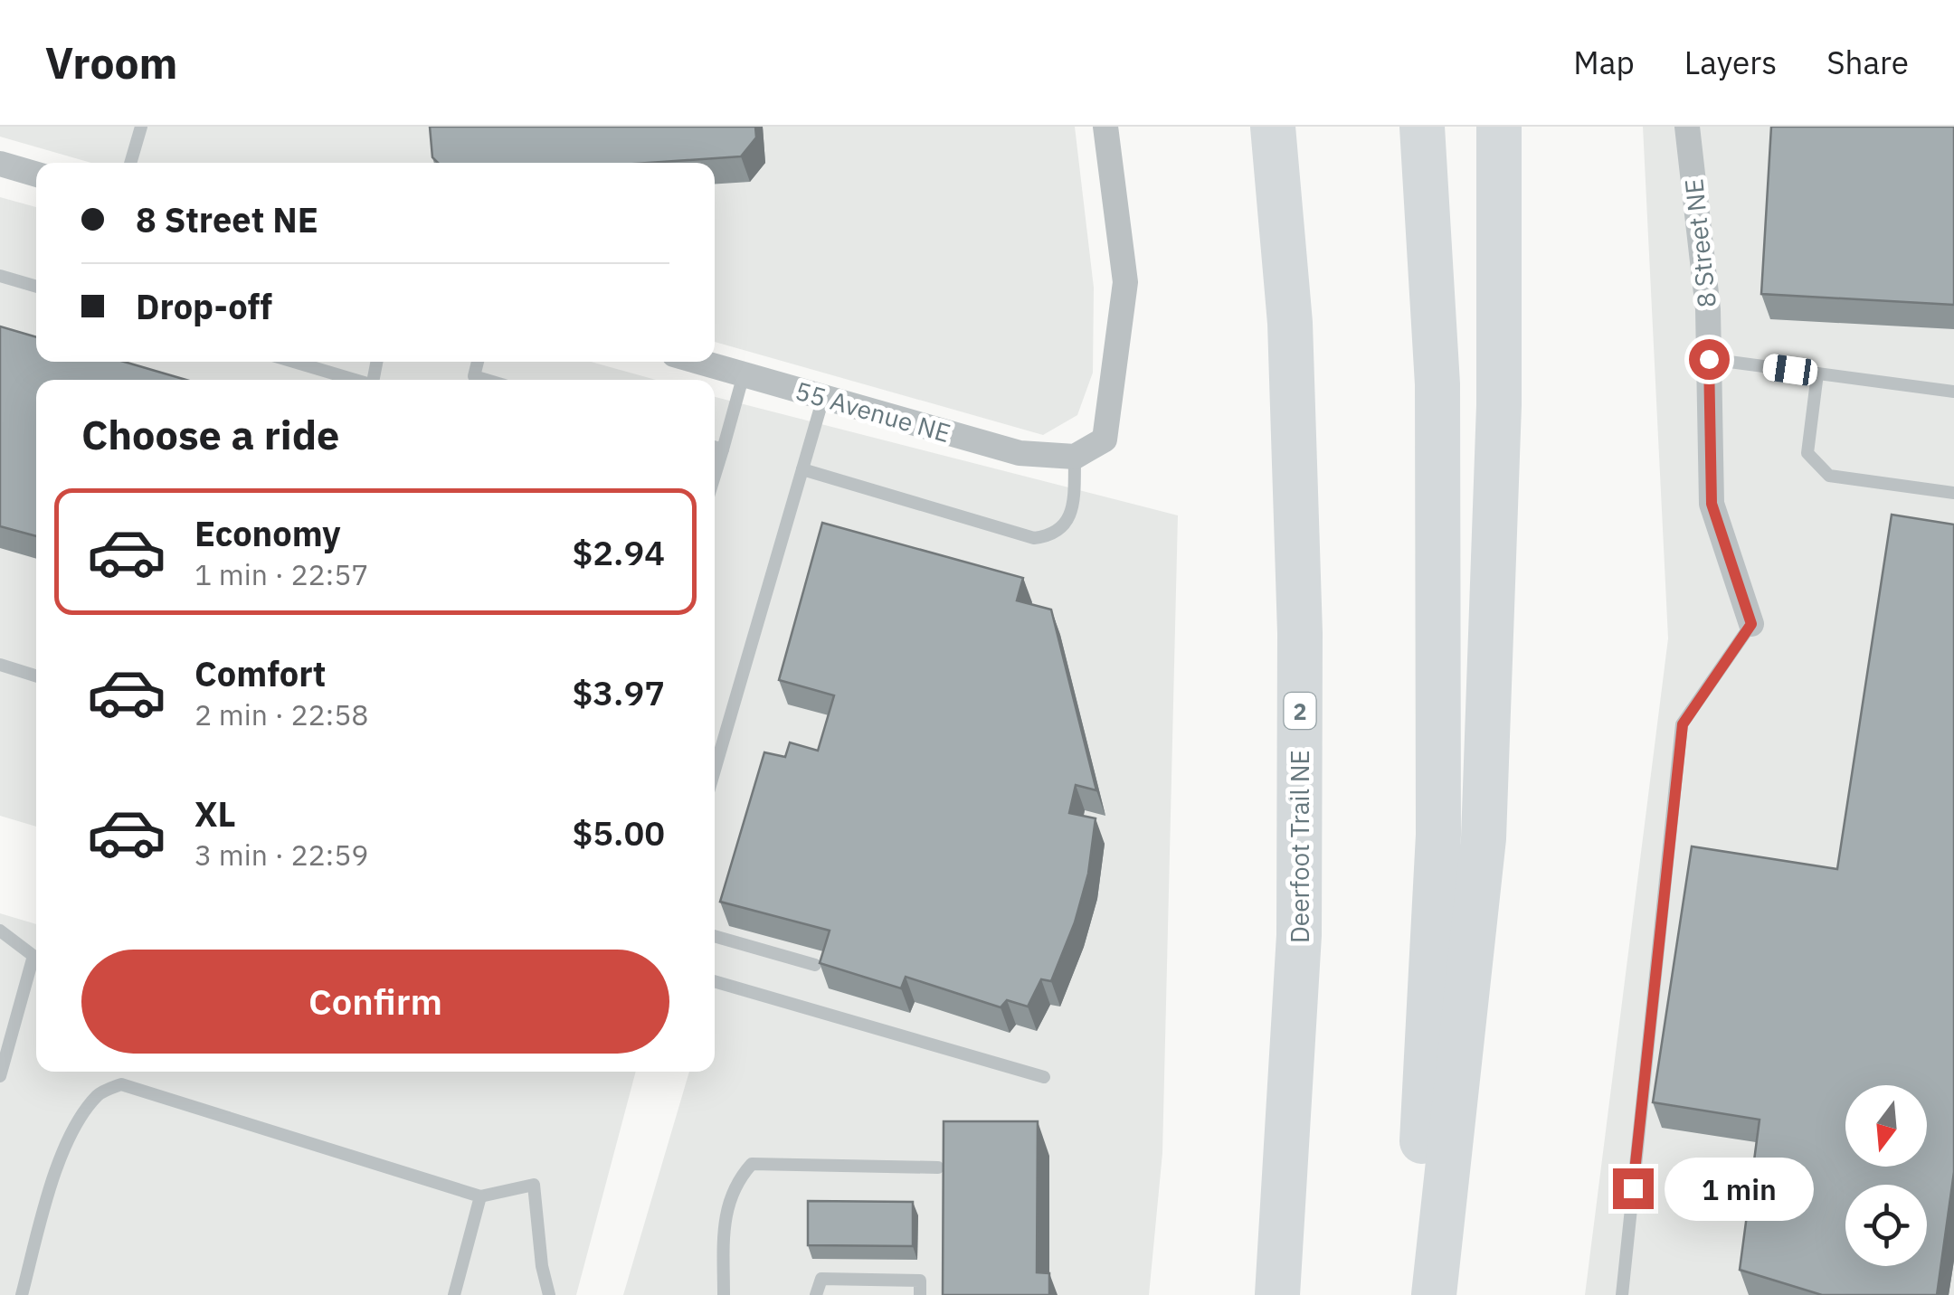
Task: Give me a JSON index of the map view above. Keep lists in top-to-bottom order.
{
  "streets": {
    "highway": ["2", "Deerfoot Trail NE"],
    "street": ["8 Street NE", "55 Avenue NE"]
  },
  "north": "bottom",
  "page": {
    "header": "Vroom",
    "nav": ["Map", "Layers", "Share"],
    "banner": ["8 Street NE", "Drop-off"],
    "heading": "Choose a ride",
    "list": [
      {
        "name": "Economy",
        "note": "1 min · 22:57",
        "value": "$2.94"
      },
      {
        "name": "Comfort",
        "note": "2 min · 22:58",
        "value": "$3.97"
      },
      {
        "name": "XL",
        "note": "3 min · 22:59",
        "value": "$5.00"
      }
    ],
    "buttons": "Confirm",
    "bubble": "1 min"
  }
}
